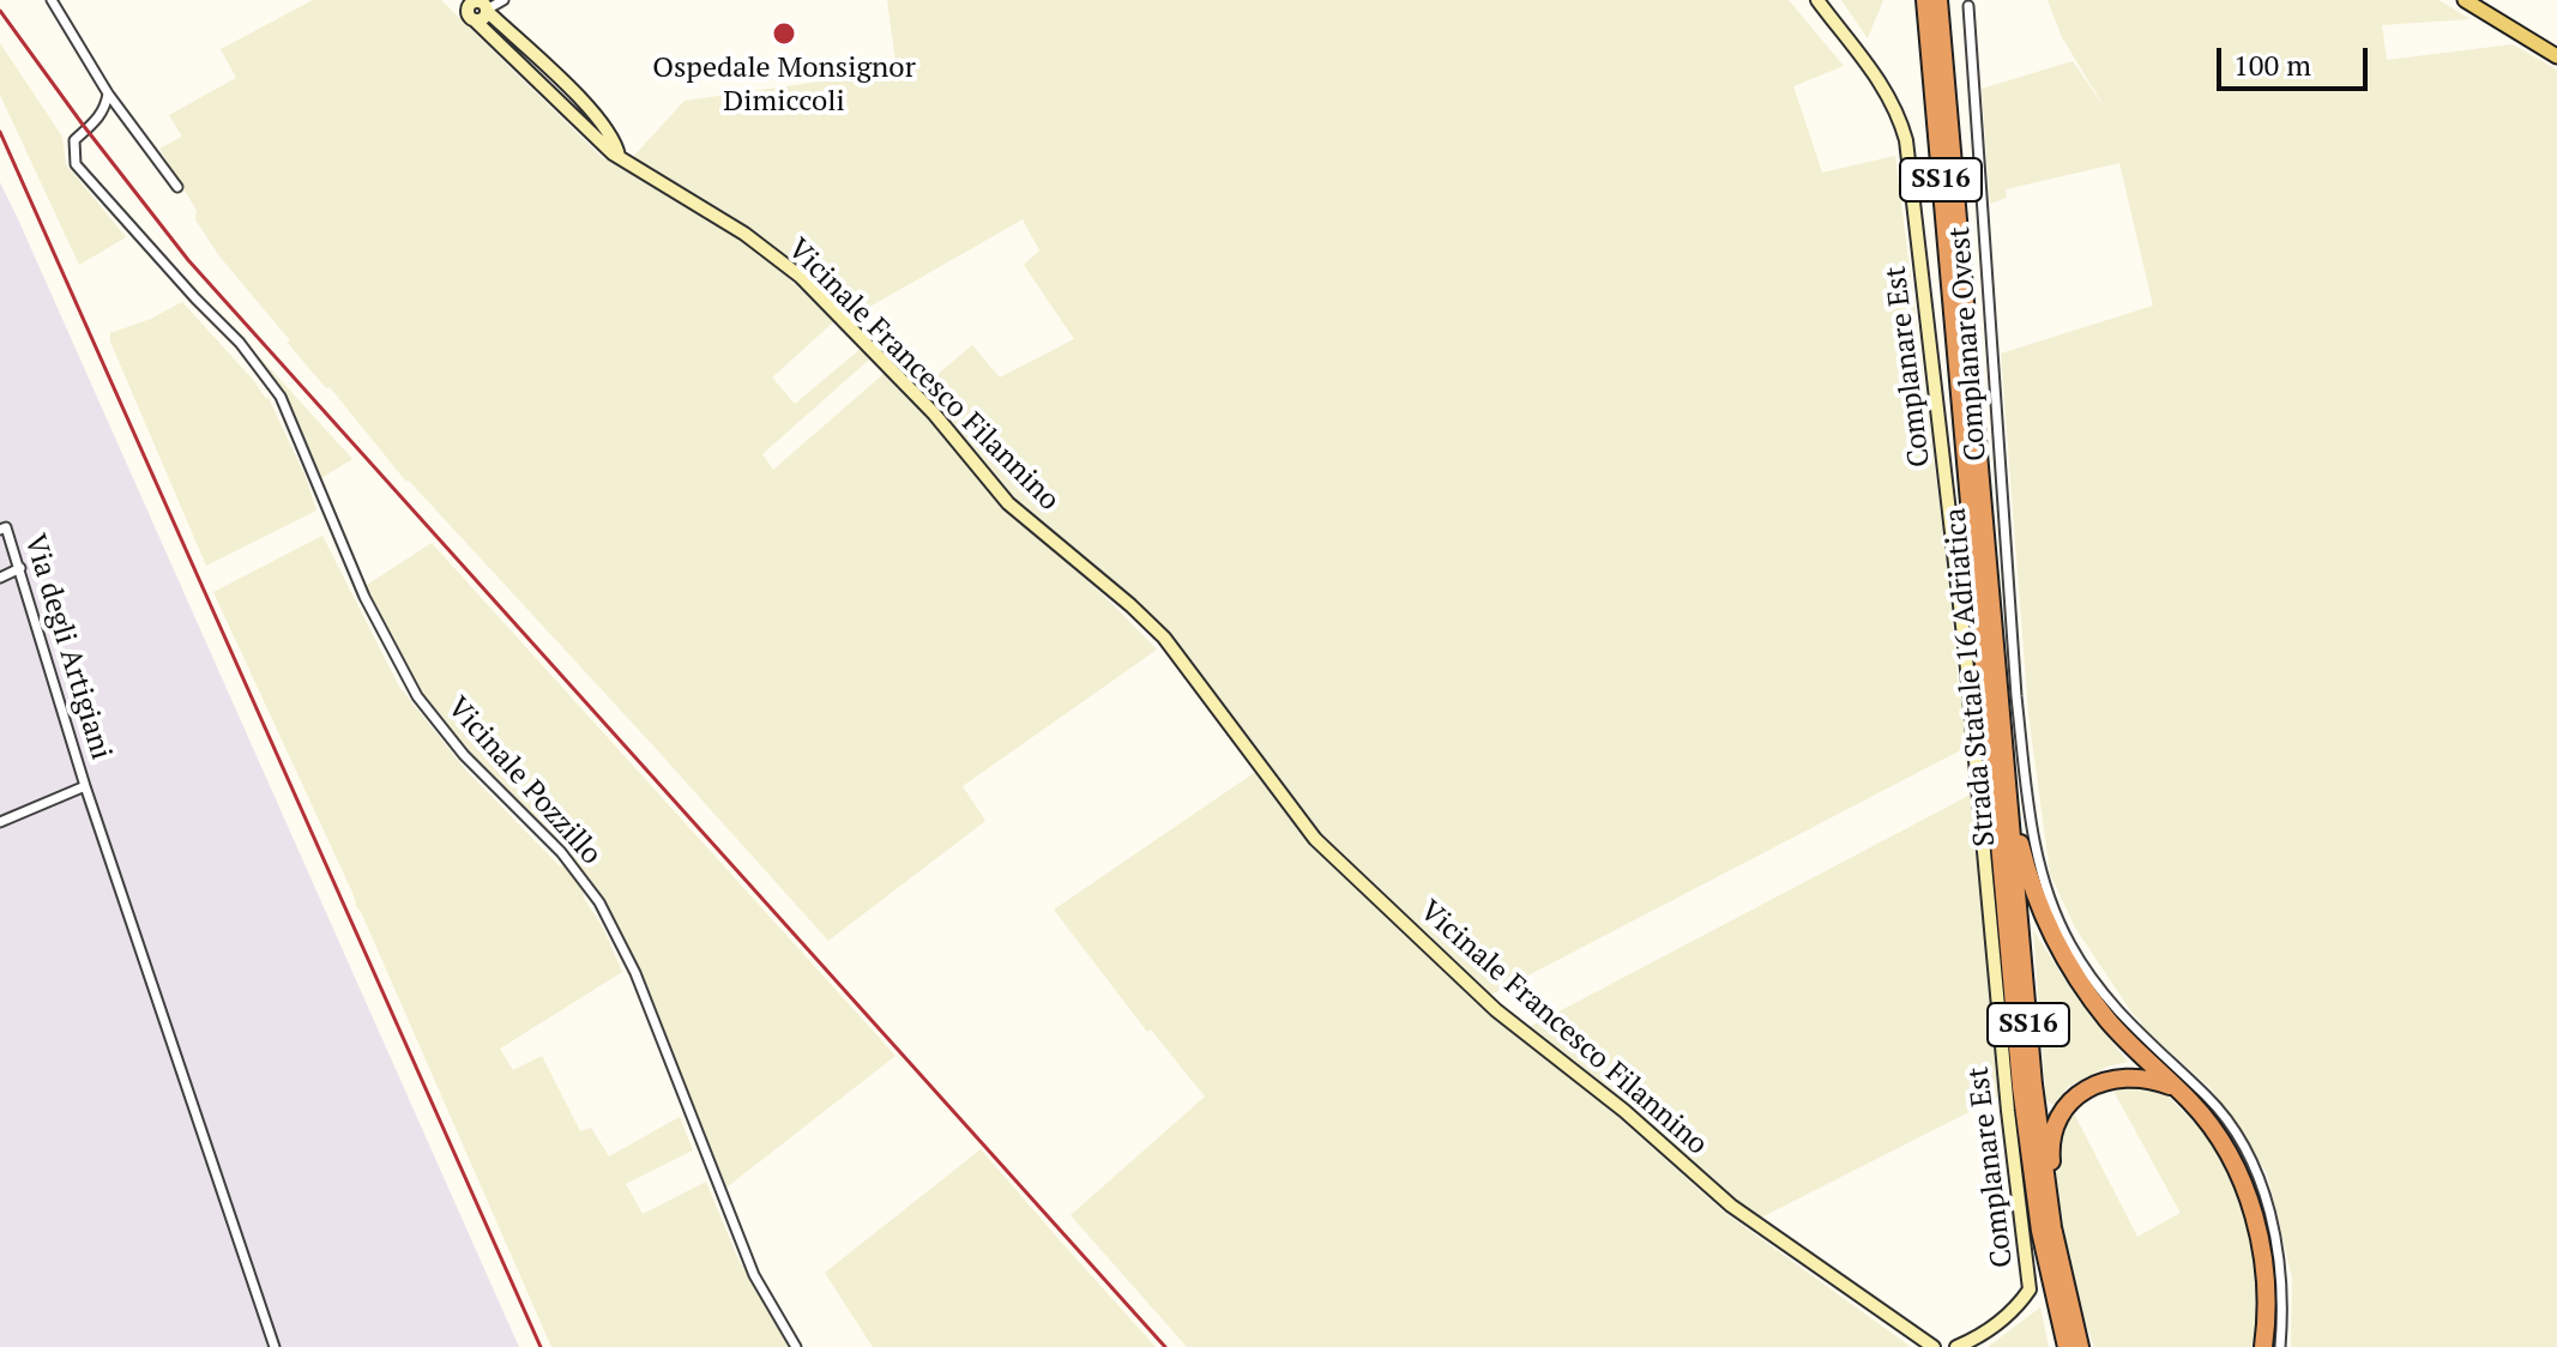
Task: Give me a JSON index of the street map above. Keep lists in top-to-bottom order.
{
  "streets": {
    "highway": ["SS16", "Strada Statale 16 Adriatica"],
    "street": [
      "Complanare Ovest",
      "Complanare Est",
      "Vicinale Francesco Filannino",
      "Via degli Artigiani",
      "Vicinale Pozzillo"
    ]
  },
  "crossings": [
    ["SS16", "Strada Statale 16 Adriatica"]
  ],
  "places": ["Ospedale Monsignor Dimiccoli"],
  "scale_bar": "100 m"
}
